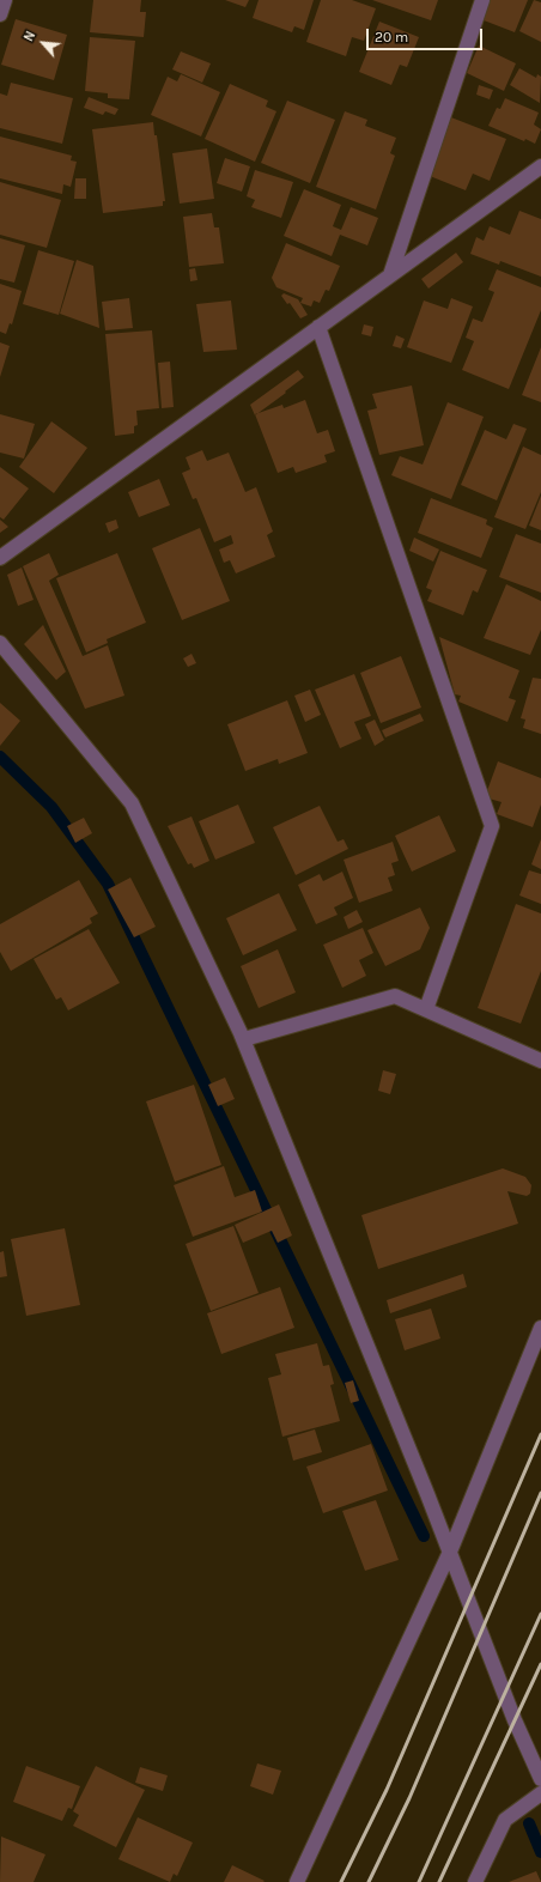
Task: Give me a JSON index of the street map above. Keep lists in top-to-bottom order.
{
  "scale_bar": "20 m",
  "north": "top left"
}
